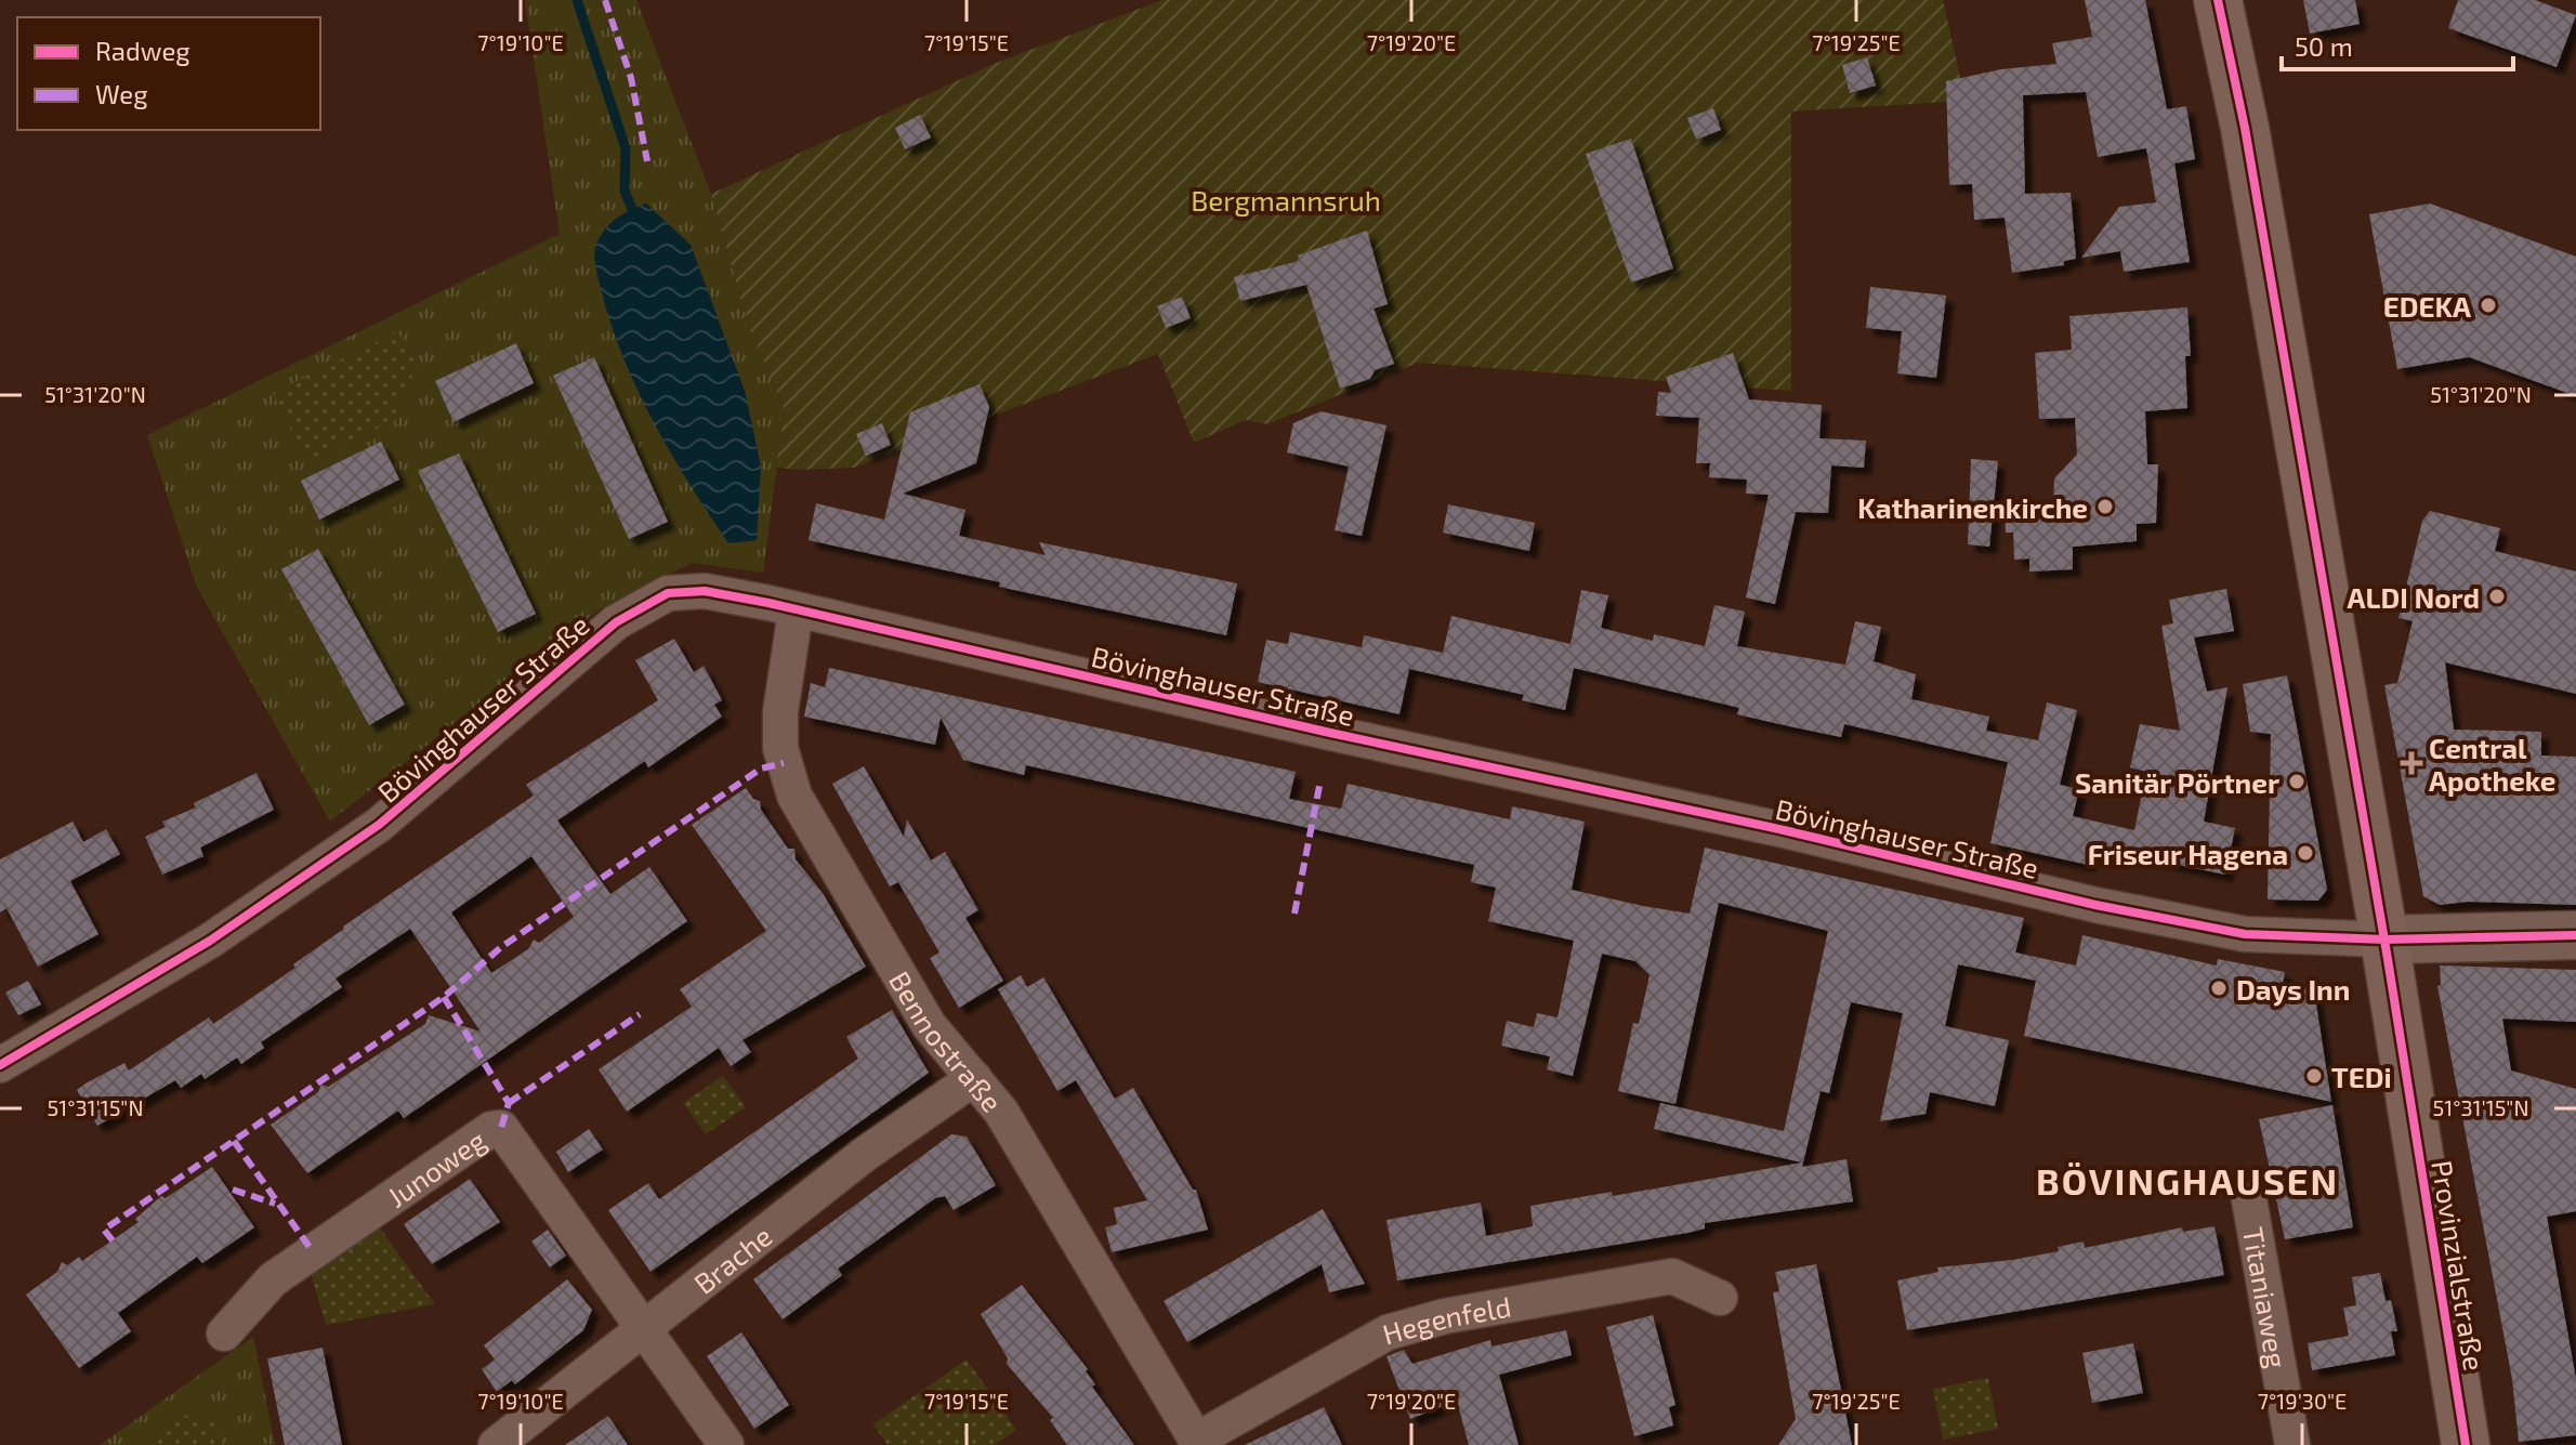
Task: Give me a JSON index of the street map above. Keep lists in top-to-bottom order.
{
  "streets": {
    "main road": ["Bövinghauser Straße", "Provinzialstraße"],
    "street": [
      "Bennostraße",
      "Junoweg",
      "Brache",
      "Titaniaweg",
      "Hegenfeld"
    ]
  },
  "crossings": [
    ["Bövinghauser Straße", "Bennostraße"],
    ["Bövinghauser Straße", "Provinzialstraße"],
    ["Bennostraße", "Brache"],
    ["Bennostraße", "Hegenfeld"],
    ["Junoweg", "Brache"]
  ],
  "districts": ["BÖVINGHAUSEN"],
  "parks": ["Bergmannsruh"],
  "places": {
    "other": [
      "EDEKA",
      "Katharinenkirche",
      "ALDI Nord",
      "Sanitär Pörtner",
      "Friseur Hagena",
      "Days Inn",
      "TEDi"
    ],
    "health": ["Central Apotheke"]
  },
  "legend": ["Radweg", "Weg"],
  "scale_bar": "50 m",
  "coordinates": [
    "7°19'10\"E",
    "7°19'15\"E",
    "7°19'20\"E",
    "7°19'25\"E",
    "51°31'20\"N",
    "51°31'15\"N",
    "7°19'30\"E"
  ]
}
